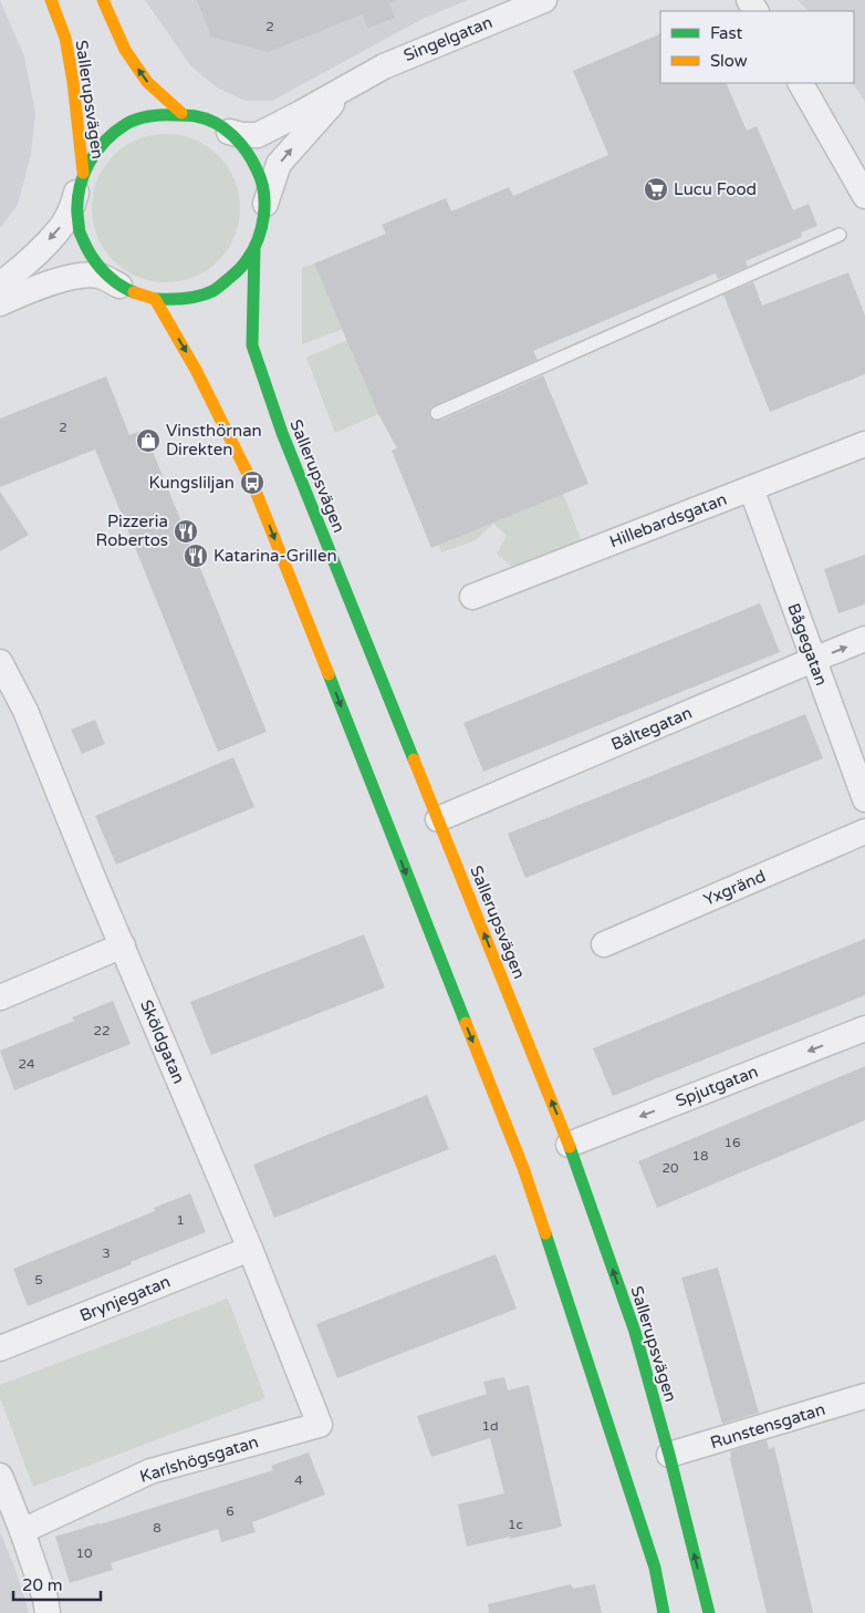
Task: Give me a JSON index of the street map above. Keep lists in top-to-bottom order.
{
  "streets": {
    "main road": ["Sallerupsvägen"],
    "street": [
      "Singelgatan",
      "Hillebardsgatan",
      "Bågegatan",
      "Bältegatan",
      "Yxgränd",
      "Sköldgatan",
      "Spjutgatan",
      "Brynjegatan",
      "Runstensgatan",
      "Karlshögsgatan"
    ]
  },
  "crossings": [
    ["Singelgatan", "Sallerupsvägen"],
    ["Sallerupsvägen", "Bältegatan"],
    ["Sallerupsvägen", "Spjutgatan"],
    ["Sallerupsvägen", "Runstensgatan"],
    ["Hillebardsgatan", "Bågegatan"],
    ["Bågegatan", "Bältegatan"],
    ["Sköldgatan", "Brynjegatan"],
    ["Sköldgatan", "Karlshögsgatan"]
  ],
  "one_way": ["Spjutgatan"],
  "places": {
    "supermarket": ["Lucu Food"],
    "shop": ["Vinsthörnan Direkten"],
    "bus stop": ["Kungsliljan"],
    "restaurant": ["Pizzeria Robertos", "Katarina-Grillen"]
  },
  "house_numbers": [
    "2",
    "2",
    "22",
    "24",
    "16",
    "18",
    "20",
    "1",
    "3",
    "5",
    "1d",
    "4",
    "6",
    "1c",
    "8",
    "10"
  ],
  "legend": ["Fast", "Slow"],
  "scale_bar": "20 m"
}
